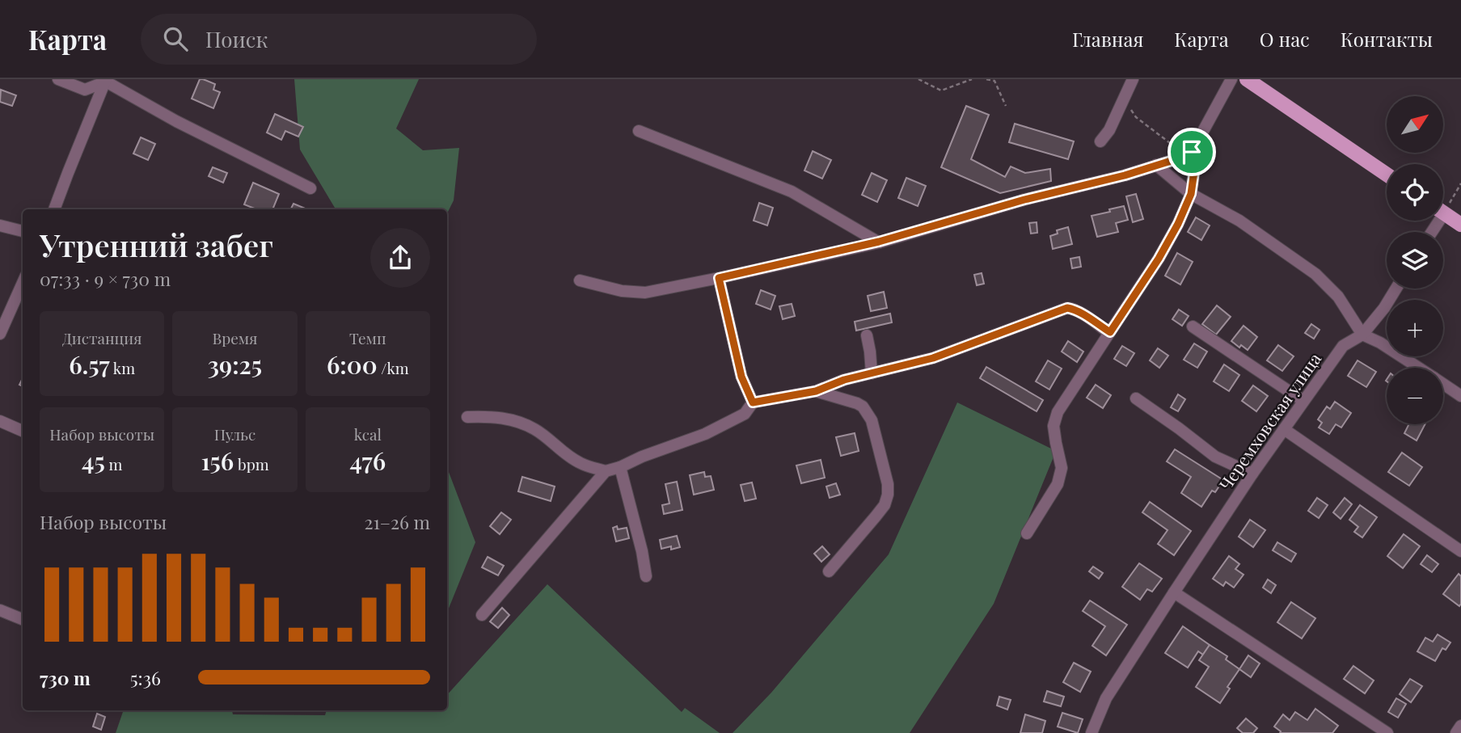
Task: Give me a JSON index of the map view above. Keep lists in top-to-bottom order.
{
  "streets": {
    "street": ["Черемховская улица"]
  },
  "north": "top right",
  "page": {
    "header": "Карта",
    "search": "Поиск",
    "nav": [
      "Главная",
      "Карта",
      "О нас",
      "Контакты"
    ],
    "map_buttons": ["+", "−"],
    "heading": ["Утренний забег", "07:33 · 9 × 730 m"],
    "stats": [
      ["Дистанция", "6.57 km"],
      ["Время", "39:25"],
      ["Темп", "6:00 /km"],
      ["Набор высоты", "45 m"],
      ["Пульс", "156 bpm"],
      ["kcal", "476"]
    ],
    "chart": ["Набор высоты", "21–26 m"],
    "list": [
      {
        "name": "730 m",
        "note": "5:36"
      }
    ]
  }
}
